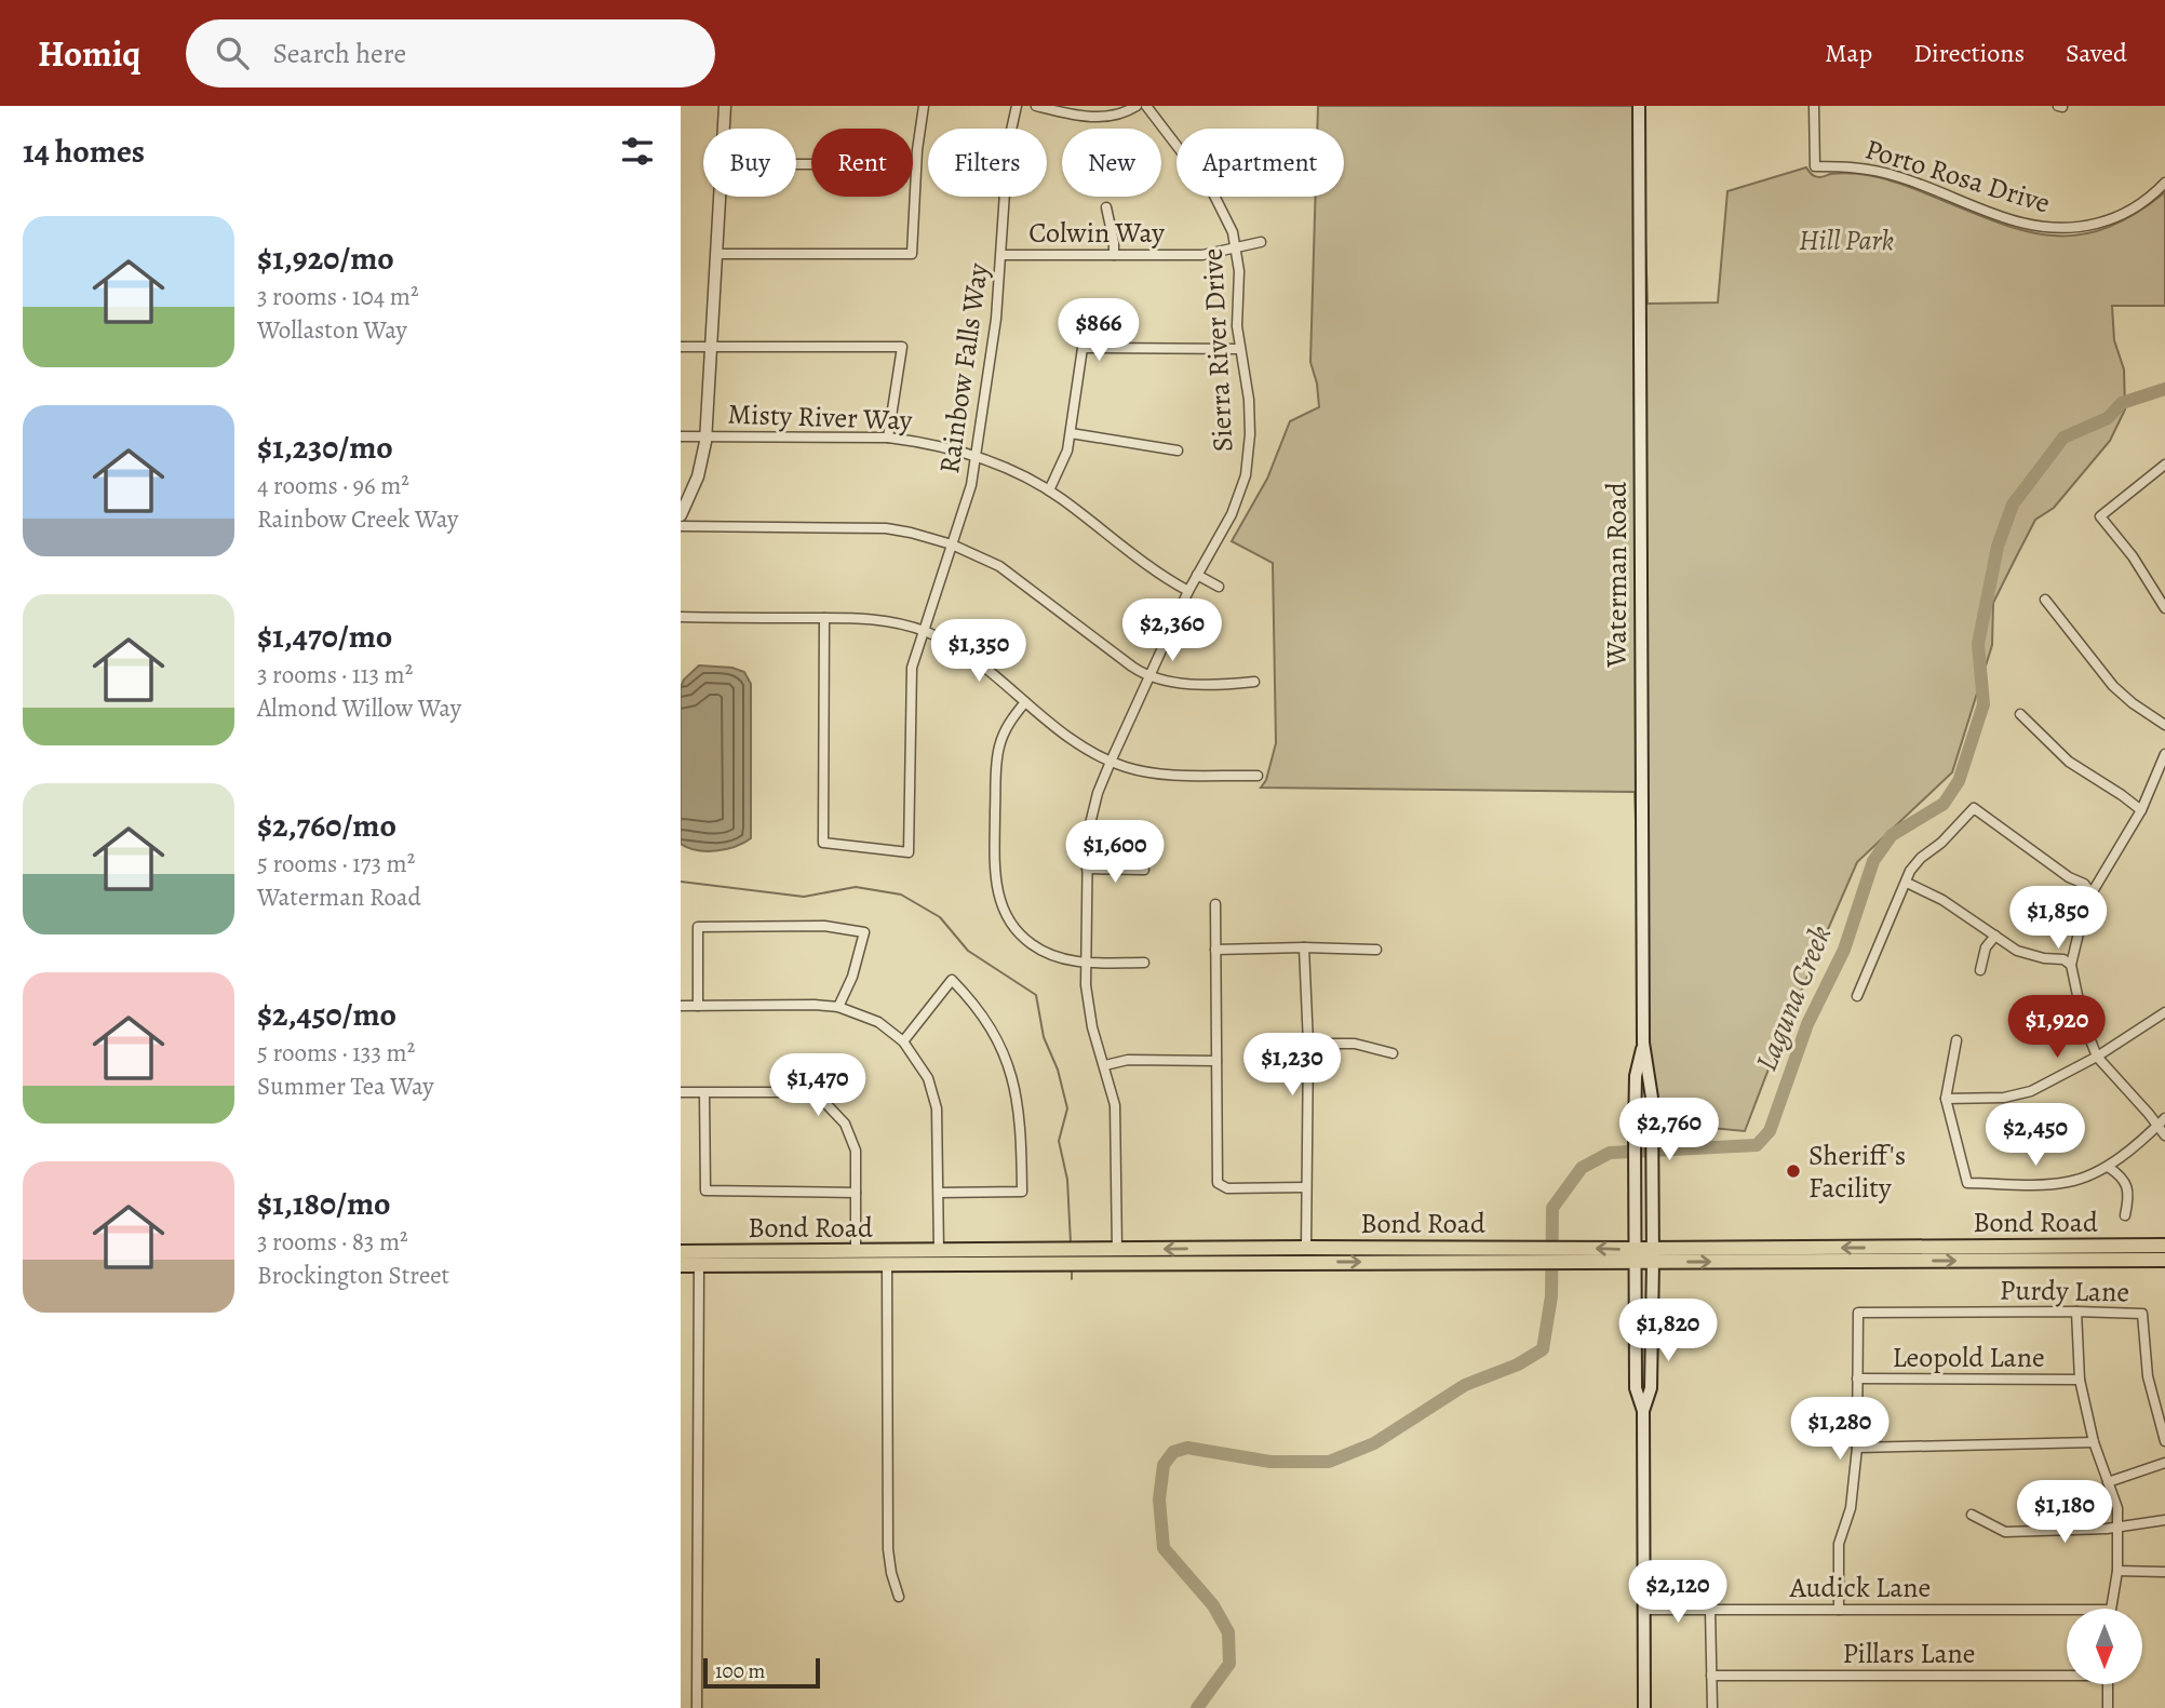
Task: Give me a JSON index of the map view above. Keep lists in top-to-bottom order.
{
  "streets": {
    "main road": ["Waterman Road", "Bond Road"],
    "street": [
      "Porto Rosa Drive",
      "Colwin Way",
      "Sierra River Drive",
      "Rainbow Falls Way",
      "Misty River Way",
      "Purdy Lane",
      "Leopold Lane",
      "Audick Lane",
      "Pillars Lane"
    ]
  },
  "crossings": [
    ["Colwin Way", "Sierra River Drive"],
    ["Colwin Way", "Rainbow Falls Way"],
    ["Sierra River Drive", "Misty River Way"],
    ["Sierra River Drive", "Bond Road"],
    ["Rainbow Falls Way", "Misty River Way"],
    ["Waterman Road", "Bond Road"],
    ["Waterman Road", "Audick Lane"],
    ["Purdy Lane", "Leopold Lane"]
  ],
  "water": ["Laguna Creek"],
  "parks": ["Hill Park"],
  "places": ["Sheriff's Facility"],
  "scale_bar": "100 m",
  "north": "bottom",
  "page": {
    "header": "Homiq",
    "search": "Search here",
    "nav": ["Map", "Directions", "Saved"],
    "heading": "14 homes",
    "chip": [
      "Buy",
      "Rent",
      "Filters",
      "New",
      "Apartment"
    ],
    "list": [
      {
        "name": "$1,920/mo",
        "note": "3 rooms · 104 m² · Wollaston Way"
      },
      {
        "name": "$1,230/mo",
        "note": "4 rooms · 96 m² · Rainbow Creek Way"
      },
      {
        "name": "$1,470/mo",
        "note": "3 rooms · 113 m² · Almond Willow Way"
      },
      {
        "name": "$2,760/mo",
        "note": "5 rooms · 173 m² · Waterman Road"
      },
      {
        "name": "$2,450/mo",
        "note": "5 rooms · 133 m² · Summer Tea Way"
      },
      {
        "name": "$1,180/mo",
        "note": "3 rooms · 83 m² · Brockington Street"
      }
    ],
    "price": [
      "$866",
      "$2,360",
      "$1,350",
      "$1,600",
      "$1,850",
      "$1,920",
      "$1,230",
      "$1,470",
      "$2,760",
      "$2,450",
      "$1,820",
      "$1,280",
      "$1,180",
      "$2,120"
    ],
    "scale": "100 m"
  }
}
